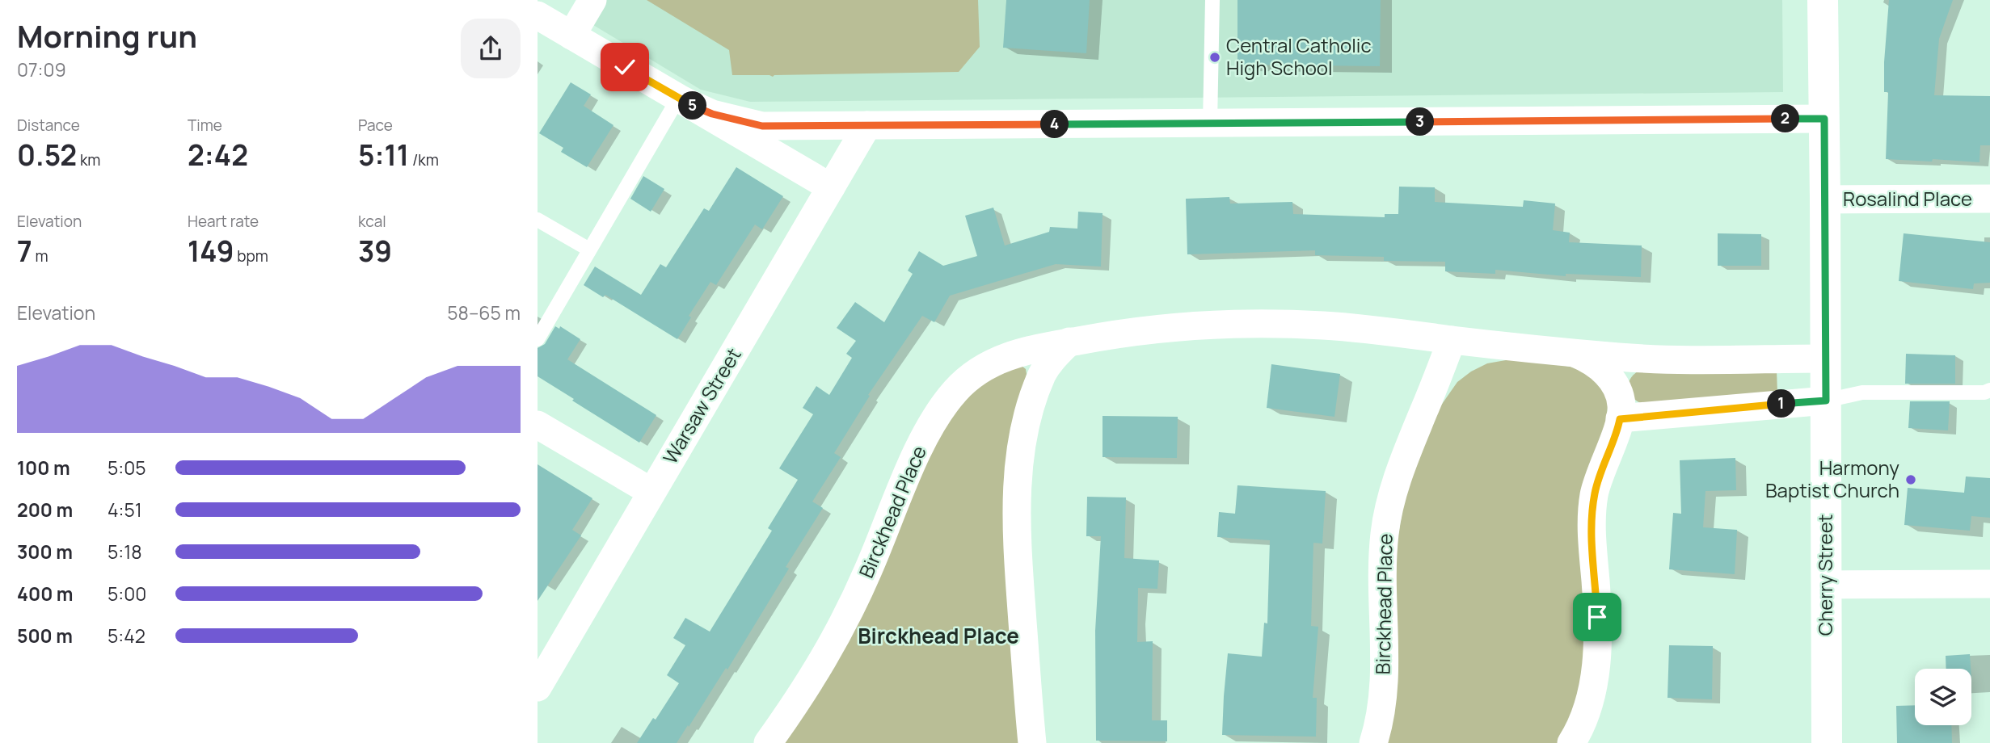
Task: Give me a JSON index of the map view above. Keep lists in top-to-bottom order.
{
  "streets": {
    "main road": ["Cherry Street"],
    "street": ["Rosalind Place", "Warsaw Street", "Birckhead Place"]
  },
  "crossings": [
    ["Rosalind Place", "Cherry Street"],
    ["Birckhead Place", "Cherry Street"]
  ],
  "districts": ["Birckhead Place"],
  "places": ["Central Catholic High School", "Harmony Baptist Church"],
  "page": {
    "heading": ["Morning run", "07:09"],
    "pins": [
      "5",
      "2",
      "3",
      "4",
      "1"
    ],
    "stats": [
      ["Distance", "0.52 km"],
      ["Time", "2:42"],
      ["Pace", "5:11 /km"],
      ["Elevation", "7 m"],
      ["Heart rate", "149 bpm"],
      ["kcal", "39"]
    ],
    "chart": ["Elevation", "58–65 m"],
    "list": [
      {
        "name": "100 m",
        "note": "5:05"
      },
      {
        "name": "200 m",
        "note": "4:51"
      },
      {
        "name": "300 m",
        "note": "5:18"
      },
      {
        "name": "400 m",
        "note": "5:00"
      },
      {
        "name": "500 m",
        "note": "5:42"
      }
    ]
  }
}
